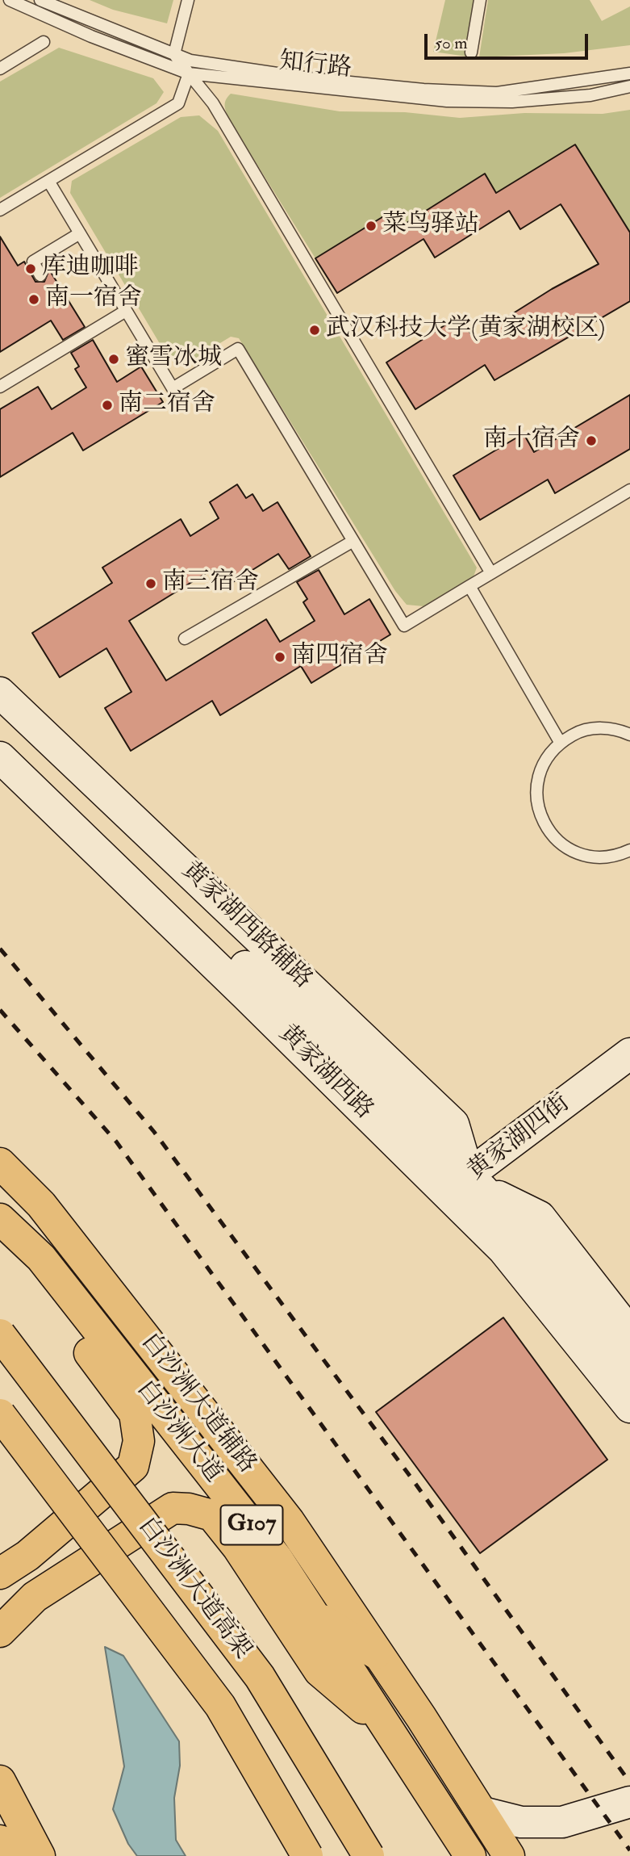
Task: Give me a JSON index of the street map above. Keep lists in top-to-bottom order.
{
  "streets": {
    "main road": [
      "黄家湖西路辅路",
      "黄家湖西路",
      "黄家湖四街",
      "白沙洲大道辅路",
      "白沙洲大道",
      "G107",
      "白沙洲大道高架"
    ],
    "lane": ["知行路"]
  },
  "crossings": [
    ["黄家湖西路辅路", "黄家湖西路"],
    ["黄家湖西路辅路", "黄家湖四街"],
    ["黄家湖西路", "黄家湖四街"]
  ],
  "places": [
    "菜鸟驿站",
    "库迪咖啡",
    "南一宿舍",
    "武汉科技大学(黄家湖校区)",
    "蜜雪冰城",
    "南二宿舍",
    "南十宿舍",
    "南三宿舍",
    "南四宿舍"
  ],
  "scale_bar": "50 m"
}
